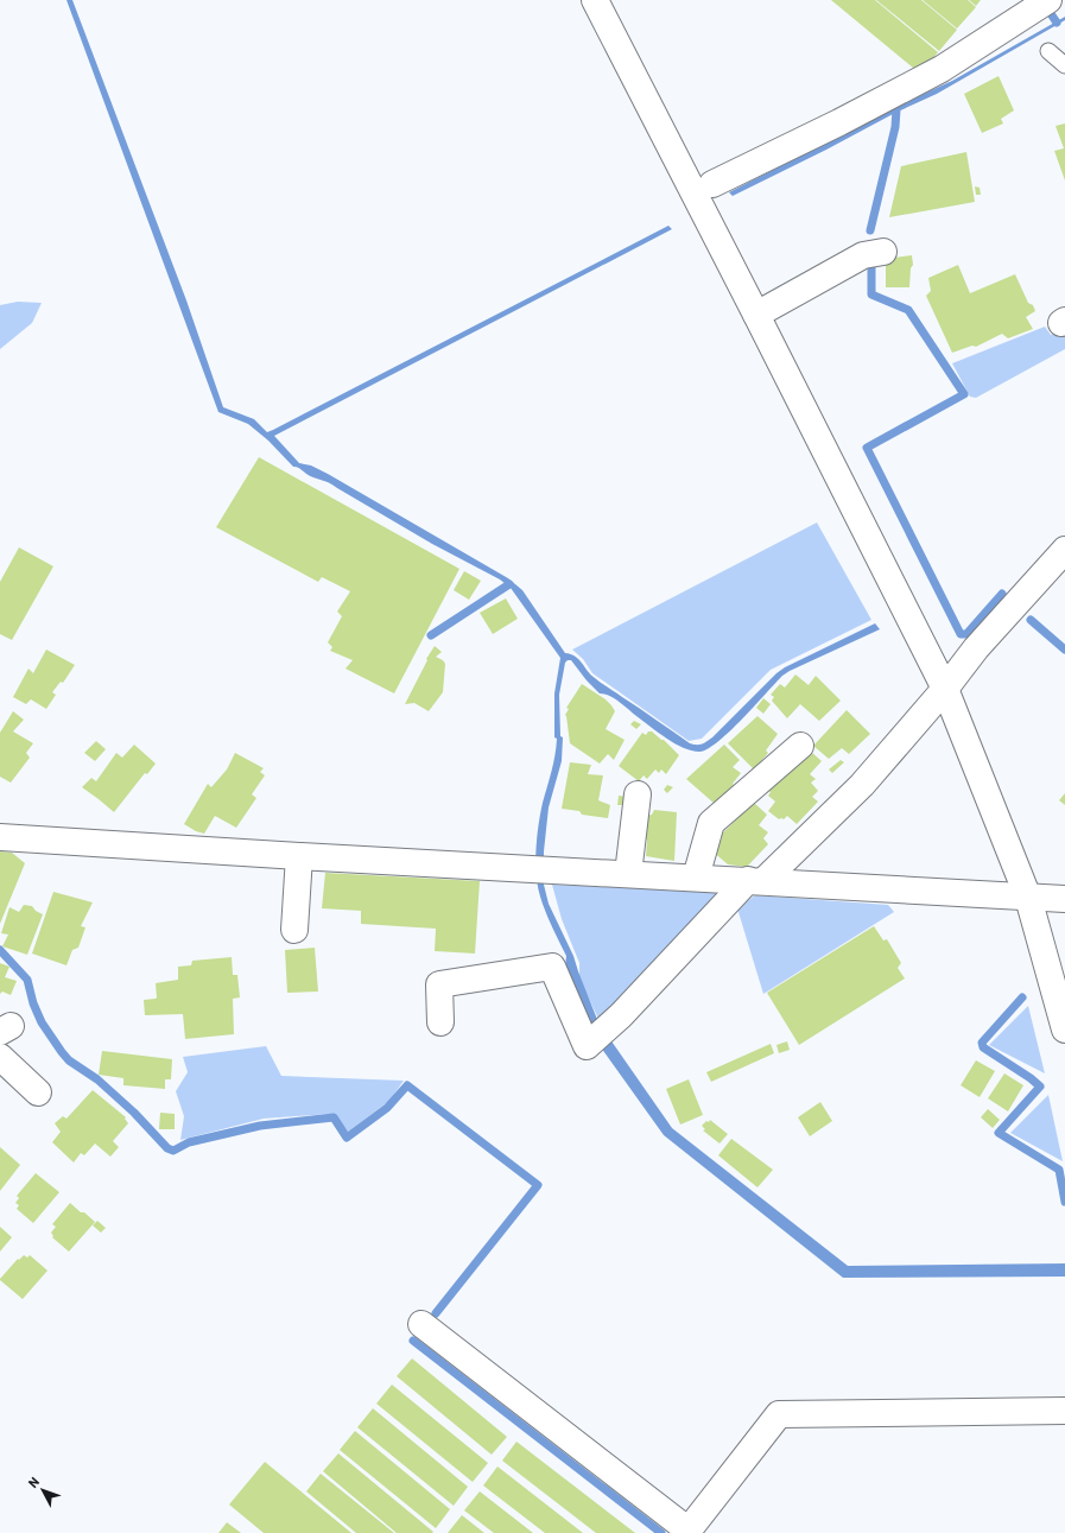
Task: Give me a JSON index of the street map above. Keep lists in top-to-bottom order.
{
  "north": "top left"
}
